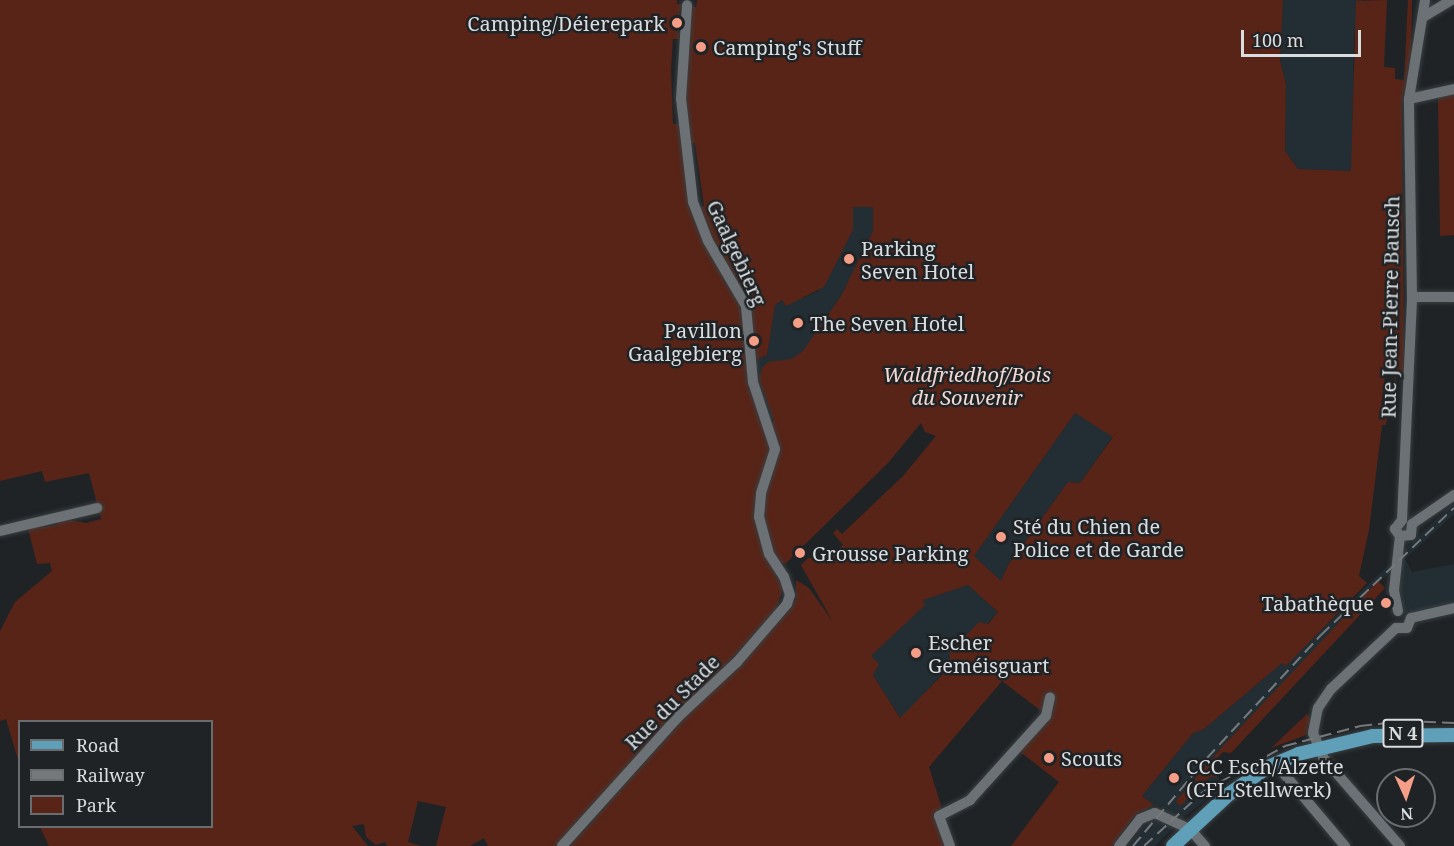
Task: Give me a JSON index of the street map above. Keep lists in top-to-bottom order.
{
  "streets": {
    "main road": ["N 4"],
    "street": ["Gaalgebierg", "Rue Jean-Pierre Bausch", "Rue du Stade"]
  },
  "crossings": [
    ["Gaalgebierg", "Rue du Stade"]
  ],
  "parks": ["Waldfriedhof/Bois du Souvenir"],
  "places": [
    "Camping/Déierepark",
    "Camping's Stuff",
    "Parking Seven Hotel",
    "The Seven Hotel",
    "Pavillon Gaalgebierg",
    "Sté du Chien de Police et de Garde",
    "Grousse Parking",
    "Tabathèque",
    "Escher Geméisguart",
    "Scouts",
    "CCC Esch/Alzette (CFL Stellwerk)"
  ],
  "legend": ["Road", "Railway", "Park"],
  "scale_bar": "100 m",
  "north": "bottom"
}
